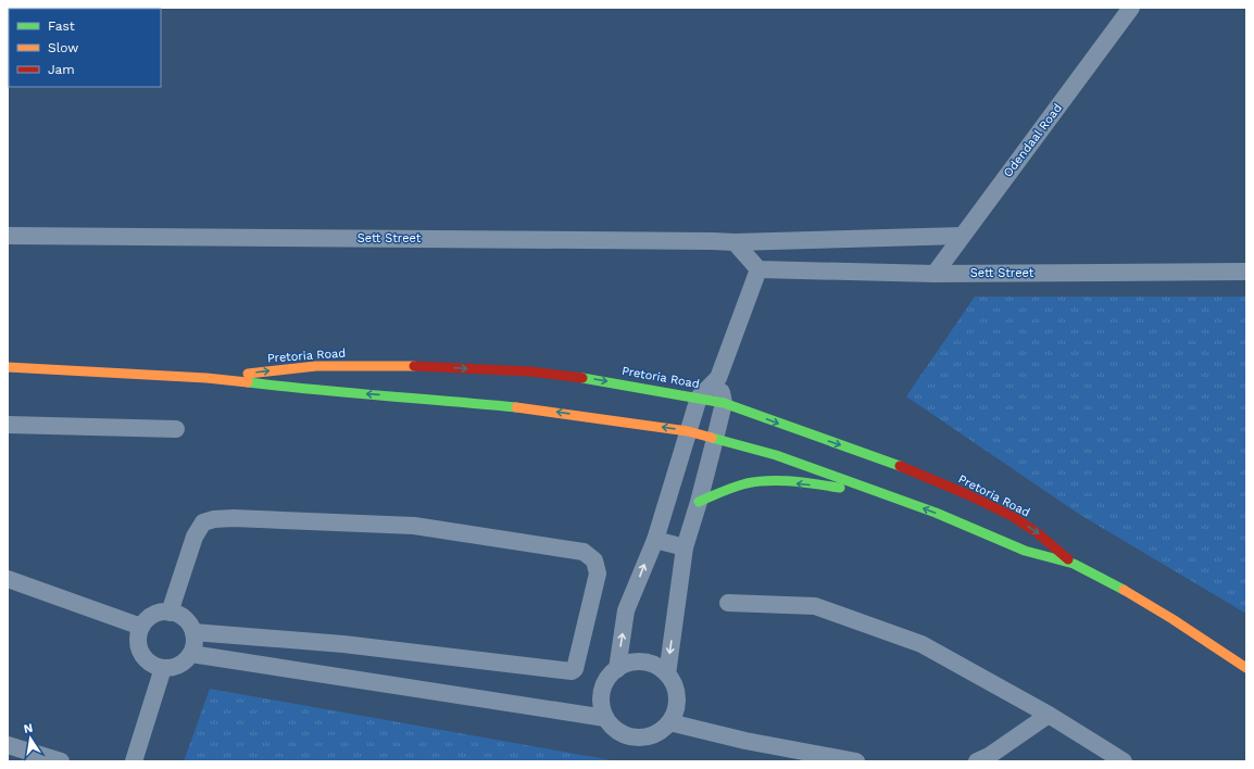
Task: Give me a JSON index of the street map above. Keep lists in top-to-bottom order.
{
  "streets": {
    "street": ["Odendaal Road", "Sett Street", "Pretoria Road"]
  },
  "crossings": [
    ["Odendaal Road", "Sett Street"]
  ],
  "legend": ["Fast", "Slow", "Jam"],
  "north": "top"
}
